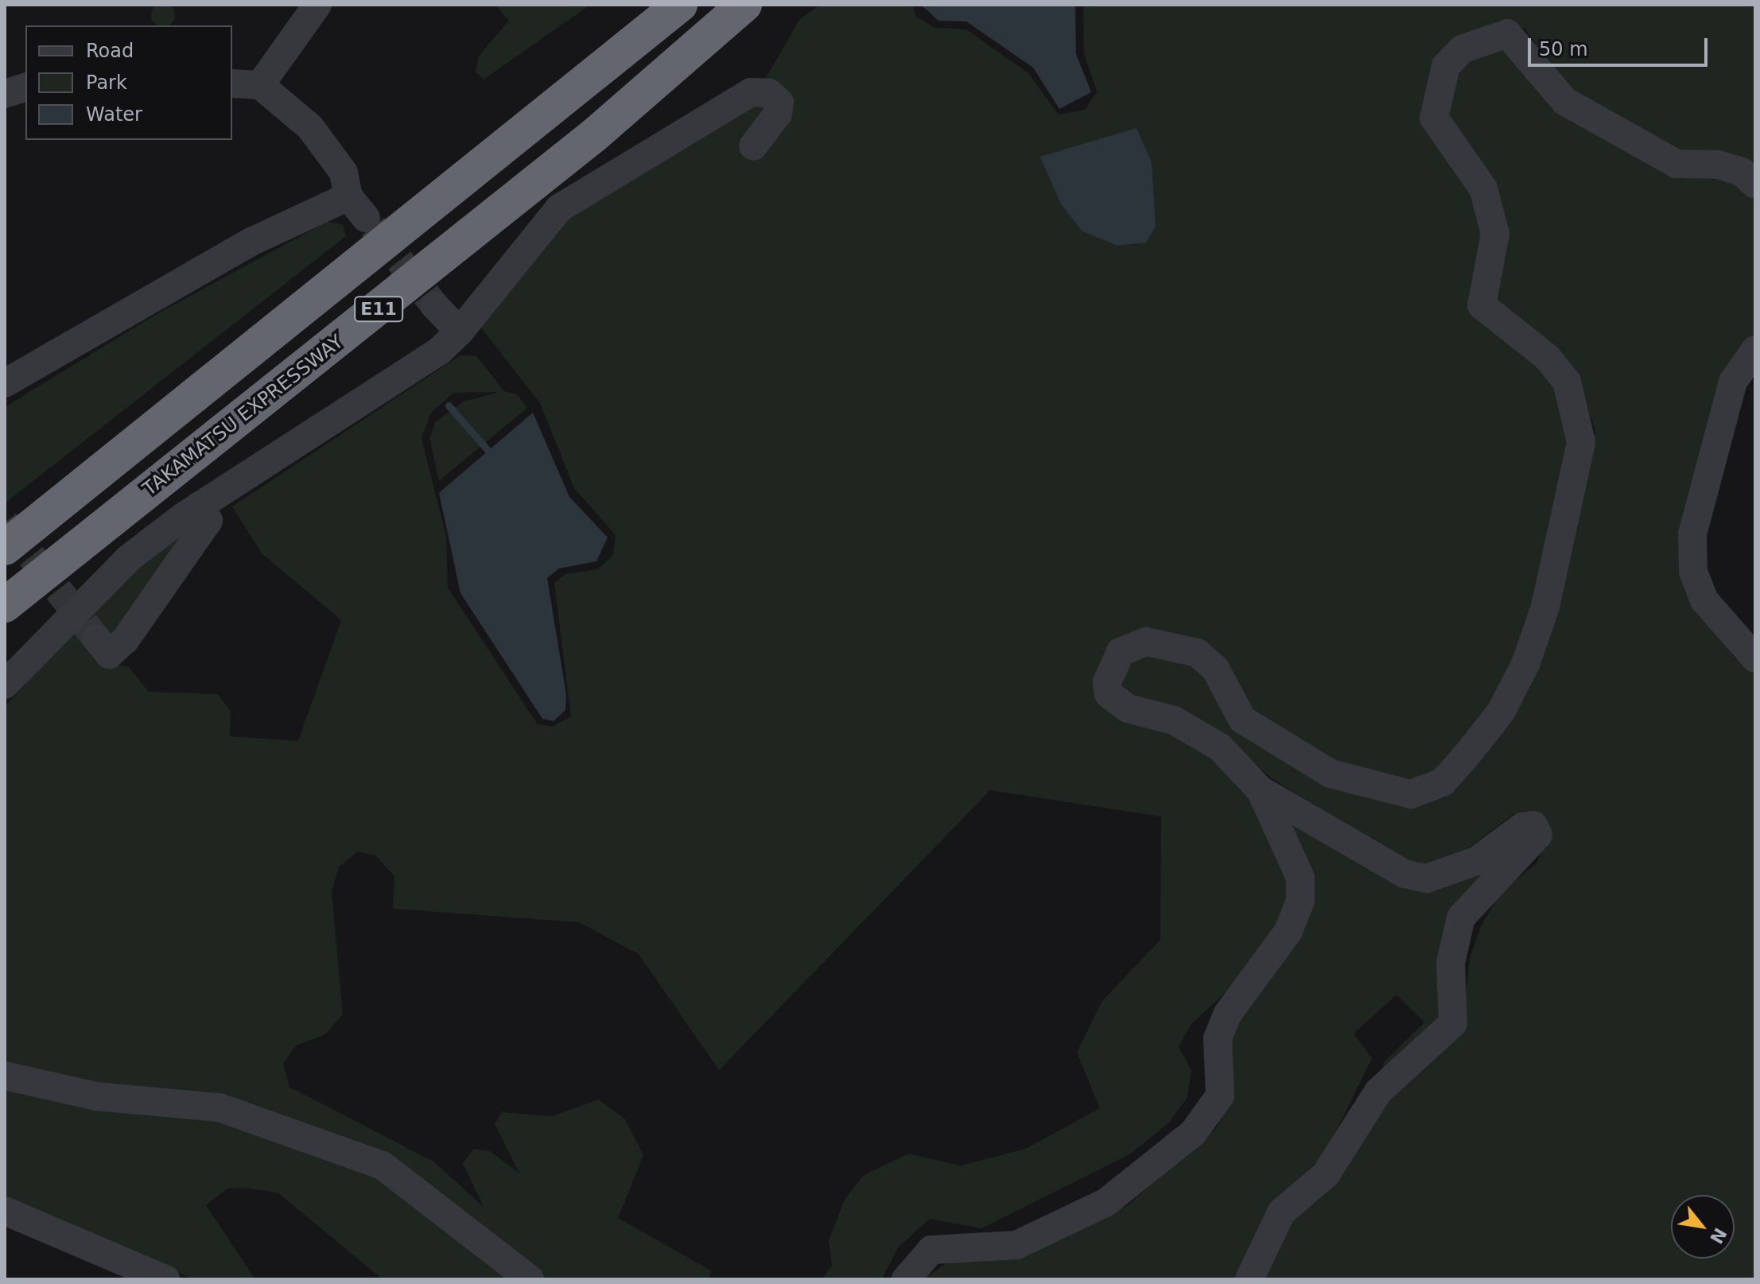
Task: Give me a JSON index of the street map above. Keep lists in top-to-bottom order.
{
  "streets": {
    "highway": ["E11", "TAKAMATSU EXPRESSWAY"]
  },
  "legend": ["Road", "Park", "Water"],
  "scale_bar": "50 m",
  "north": "bottom right"
}
